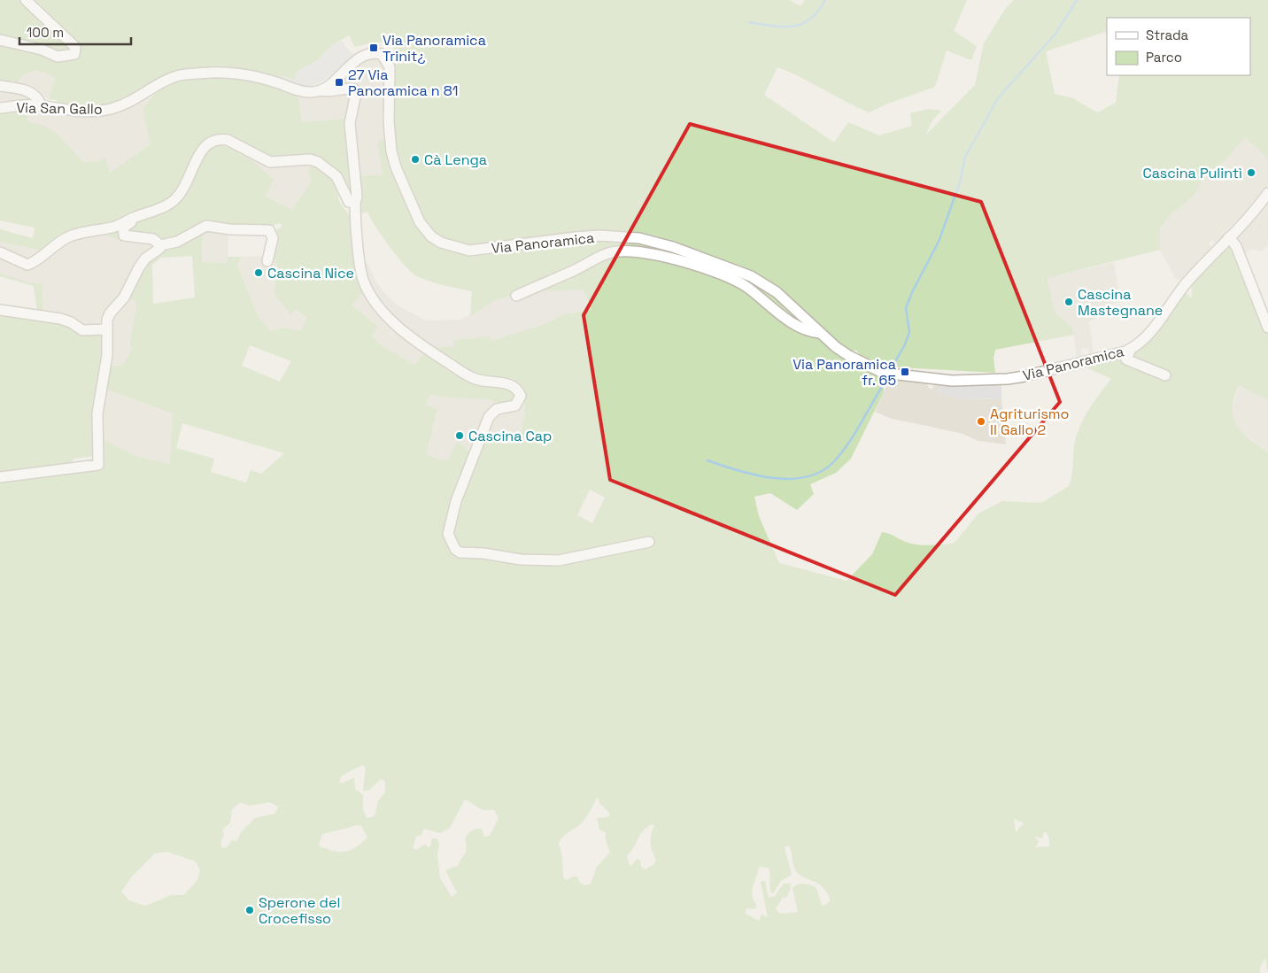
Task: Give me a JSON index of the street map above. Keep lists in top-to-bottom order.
{
  "streets": {
    "street": ["Via San Gallo", "Via Panoramica"]
  },
  "crossings": [
    ["Via San Gallo", "Via Panoramica"]
  ],
  "places": {
    "transit": ["Via Panoramica Trinit¿", "27 Via Panoramica n 81", "Via Panoramica fr. 65"],
    "other": [
      "Cà Lenga",
      "Cascina Pulintì",
      "Cascina Nice",
      "Cascina Mastegnane",
      "Agriturismo Il Gallo 2",
      "Cascina Cap",
      "Sperone del Crocefisso"
    ]
  },
  "legend": ["Strada", "Parco"],
  "scale_bar": "100 m"
}
